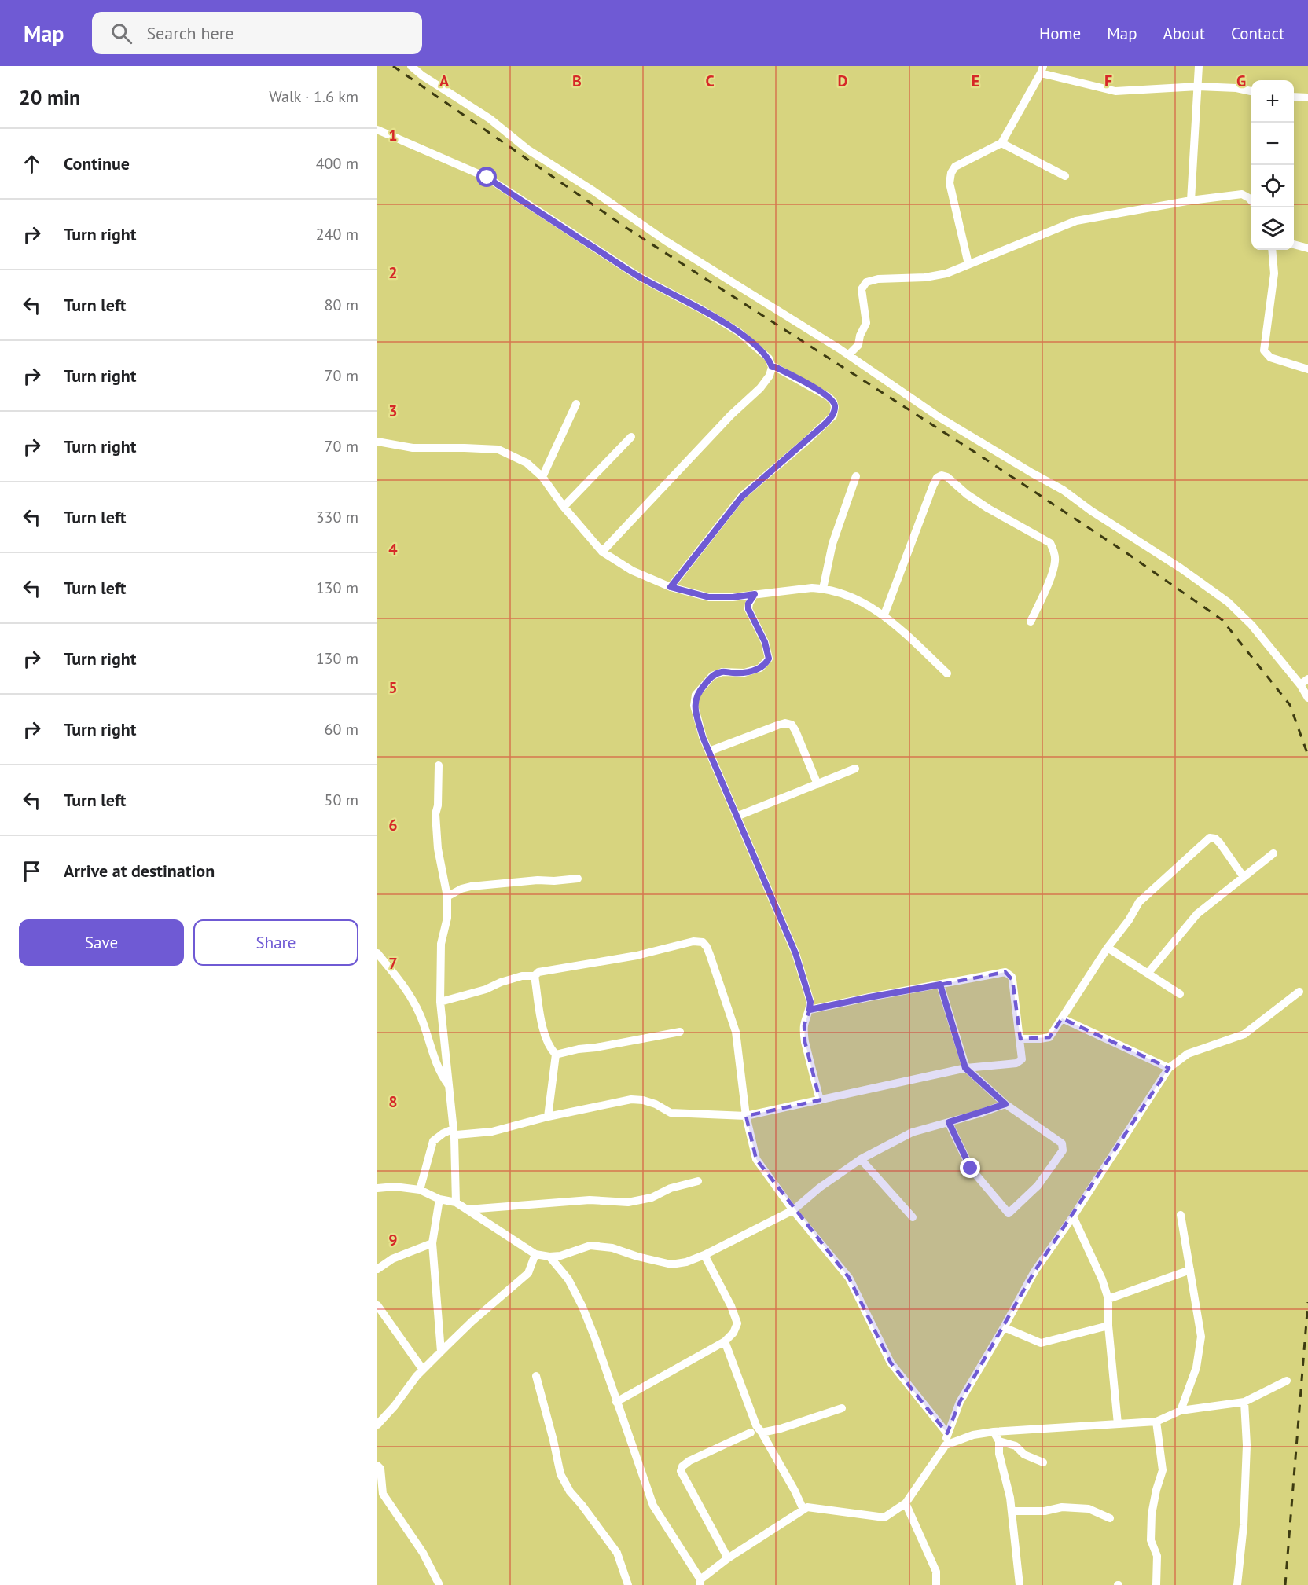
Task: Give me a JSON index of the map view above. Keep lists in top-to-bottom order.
{
  "page": {
    "header": "Map",
    "search": "Search here",
    "nav": [
      "Home",
      "Map",
      "About",
      "Contact"
    ],
    "heading": ["20 min", "Walk · 1.6 km"],
    "map_buttons": ["+", "−"],
    "list": [
      ["Continue", "400 m"],
      ["Turn right", "240 m"],
      ["Turn left", "80 m"],
      ["Turn right", "70 m"],
      ["Turn right", "70 m"],
      ["Turn left", "330 m"],
      ["Turn left", "130 m"],
      ["Turn right", "130 m"],
      ["Turn right", "60 m"],
      ["Turn left", "50 m"],
      "Arrive at destination"
    ],
    "buttons": ["Save", "Share"]
  },
  "grid": {
    "columns": [
      "A",
      "B",
      "C",
      "D",
      "E",
      "F",
      "G"
    ],
    "rows": [
      "1",
      "2",
      "3",
      "4",
      "5",
      "6",
      "7",
      "8",
      "9"
    ]
  }
}
